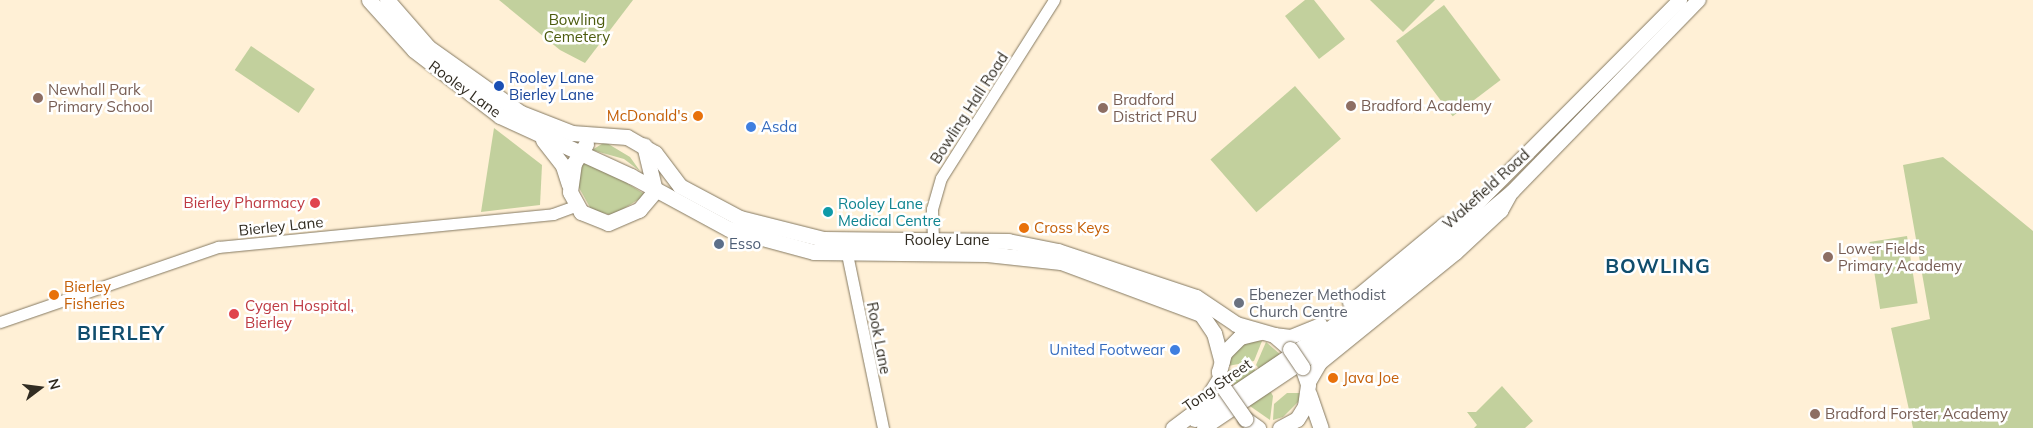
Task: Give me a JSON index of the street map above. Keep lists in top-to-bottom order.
{
  "streets": {
    "highway": ["Rooley Lane"],
    "main road": ["Wakefield Road", "Tong Street"],
    "street": ["Bowling Hall Road", "Bierley Lane", "Rook Lane"]
  },
  "crossings": [
    ["Rooley Lane", "Bowling Hall Road"],
    ["Rooley Lane", "Rook Lane"],
    ["Wakefield Road", "Tong Street"]
  ],
  "districts": ["BOWLING", "BIERLEY"],
  "parks": ["Bowling Cemetery"],
  "places": [
    "Rooley Lane Bierley Lane",
    "Newhall Park Primary School",
    "Bradford Academy",
    "Bradford District PRU",
    "McDonald's",
    "Asda",
    "Bierley Pharmacy",
    "Rooley Lane Medical Centre",
    "Cross Keys",
    "Esso",
    "Lower Fields Primary Academy",
    "Bierley Fisheries",
    "Ebenezer Methodist Church Centre",
    "Cygen Hospital, Bierley",
    "United Footwear",
    "Java Joe",
    "Bradford Forster Academy"
  ],
  "north": "right"
}
